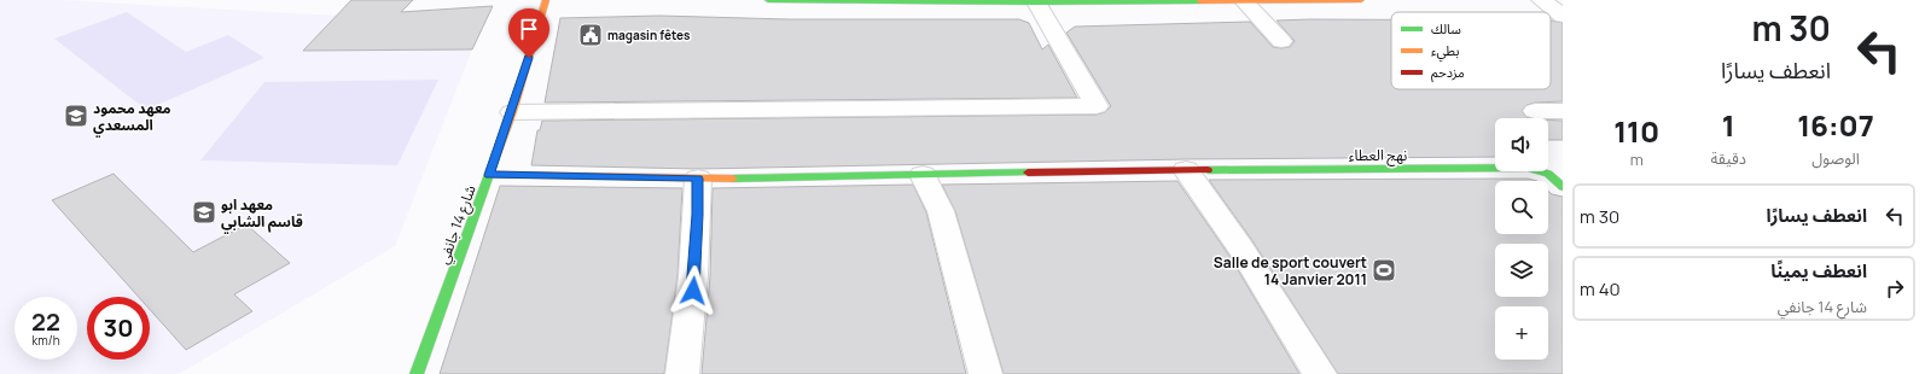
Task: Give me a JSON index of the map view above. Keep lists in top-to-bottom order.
{
  "streets": {
    "street": ["نهج العطاء", "شارع 14 جانفي"]
  },
  "crossings": [
    ["نهج العطاء", "شارع 14 جانفي"]
  ],
  "places": {
    "public building": ["magasin fêtes"],
    "school or university": ["معهد محمود المسعدي", "معهد ابو قاسم الشابي"],
    "sports": ["Salle de sport couvert 14 Janvier 2011"]
  },
  "legend": ["سالك", "بطيء", "مزدحم"],
  "page": {
    "turn": ["30 m", "انعطف يسارًا"],
    "eta": [
      "16:07",
      "الوصول",
      "1",
      "دقيقة",
      "110",
      "m"
    ],
    "map_buttons": "+",
    "list": [
      {
        "name": "انعطف يسارًا",
        "value": "30 m"
      },
      {
        "name": "انعطف يمينًا",
        "note": "شارع 14 جانفي",
        "value": "40 m"
      }
    ],
    "speed": "22 km/h",
    "limit": "30"
  }
}
